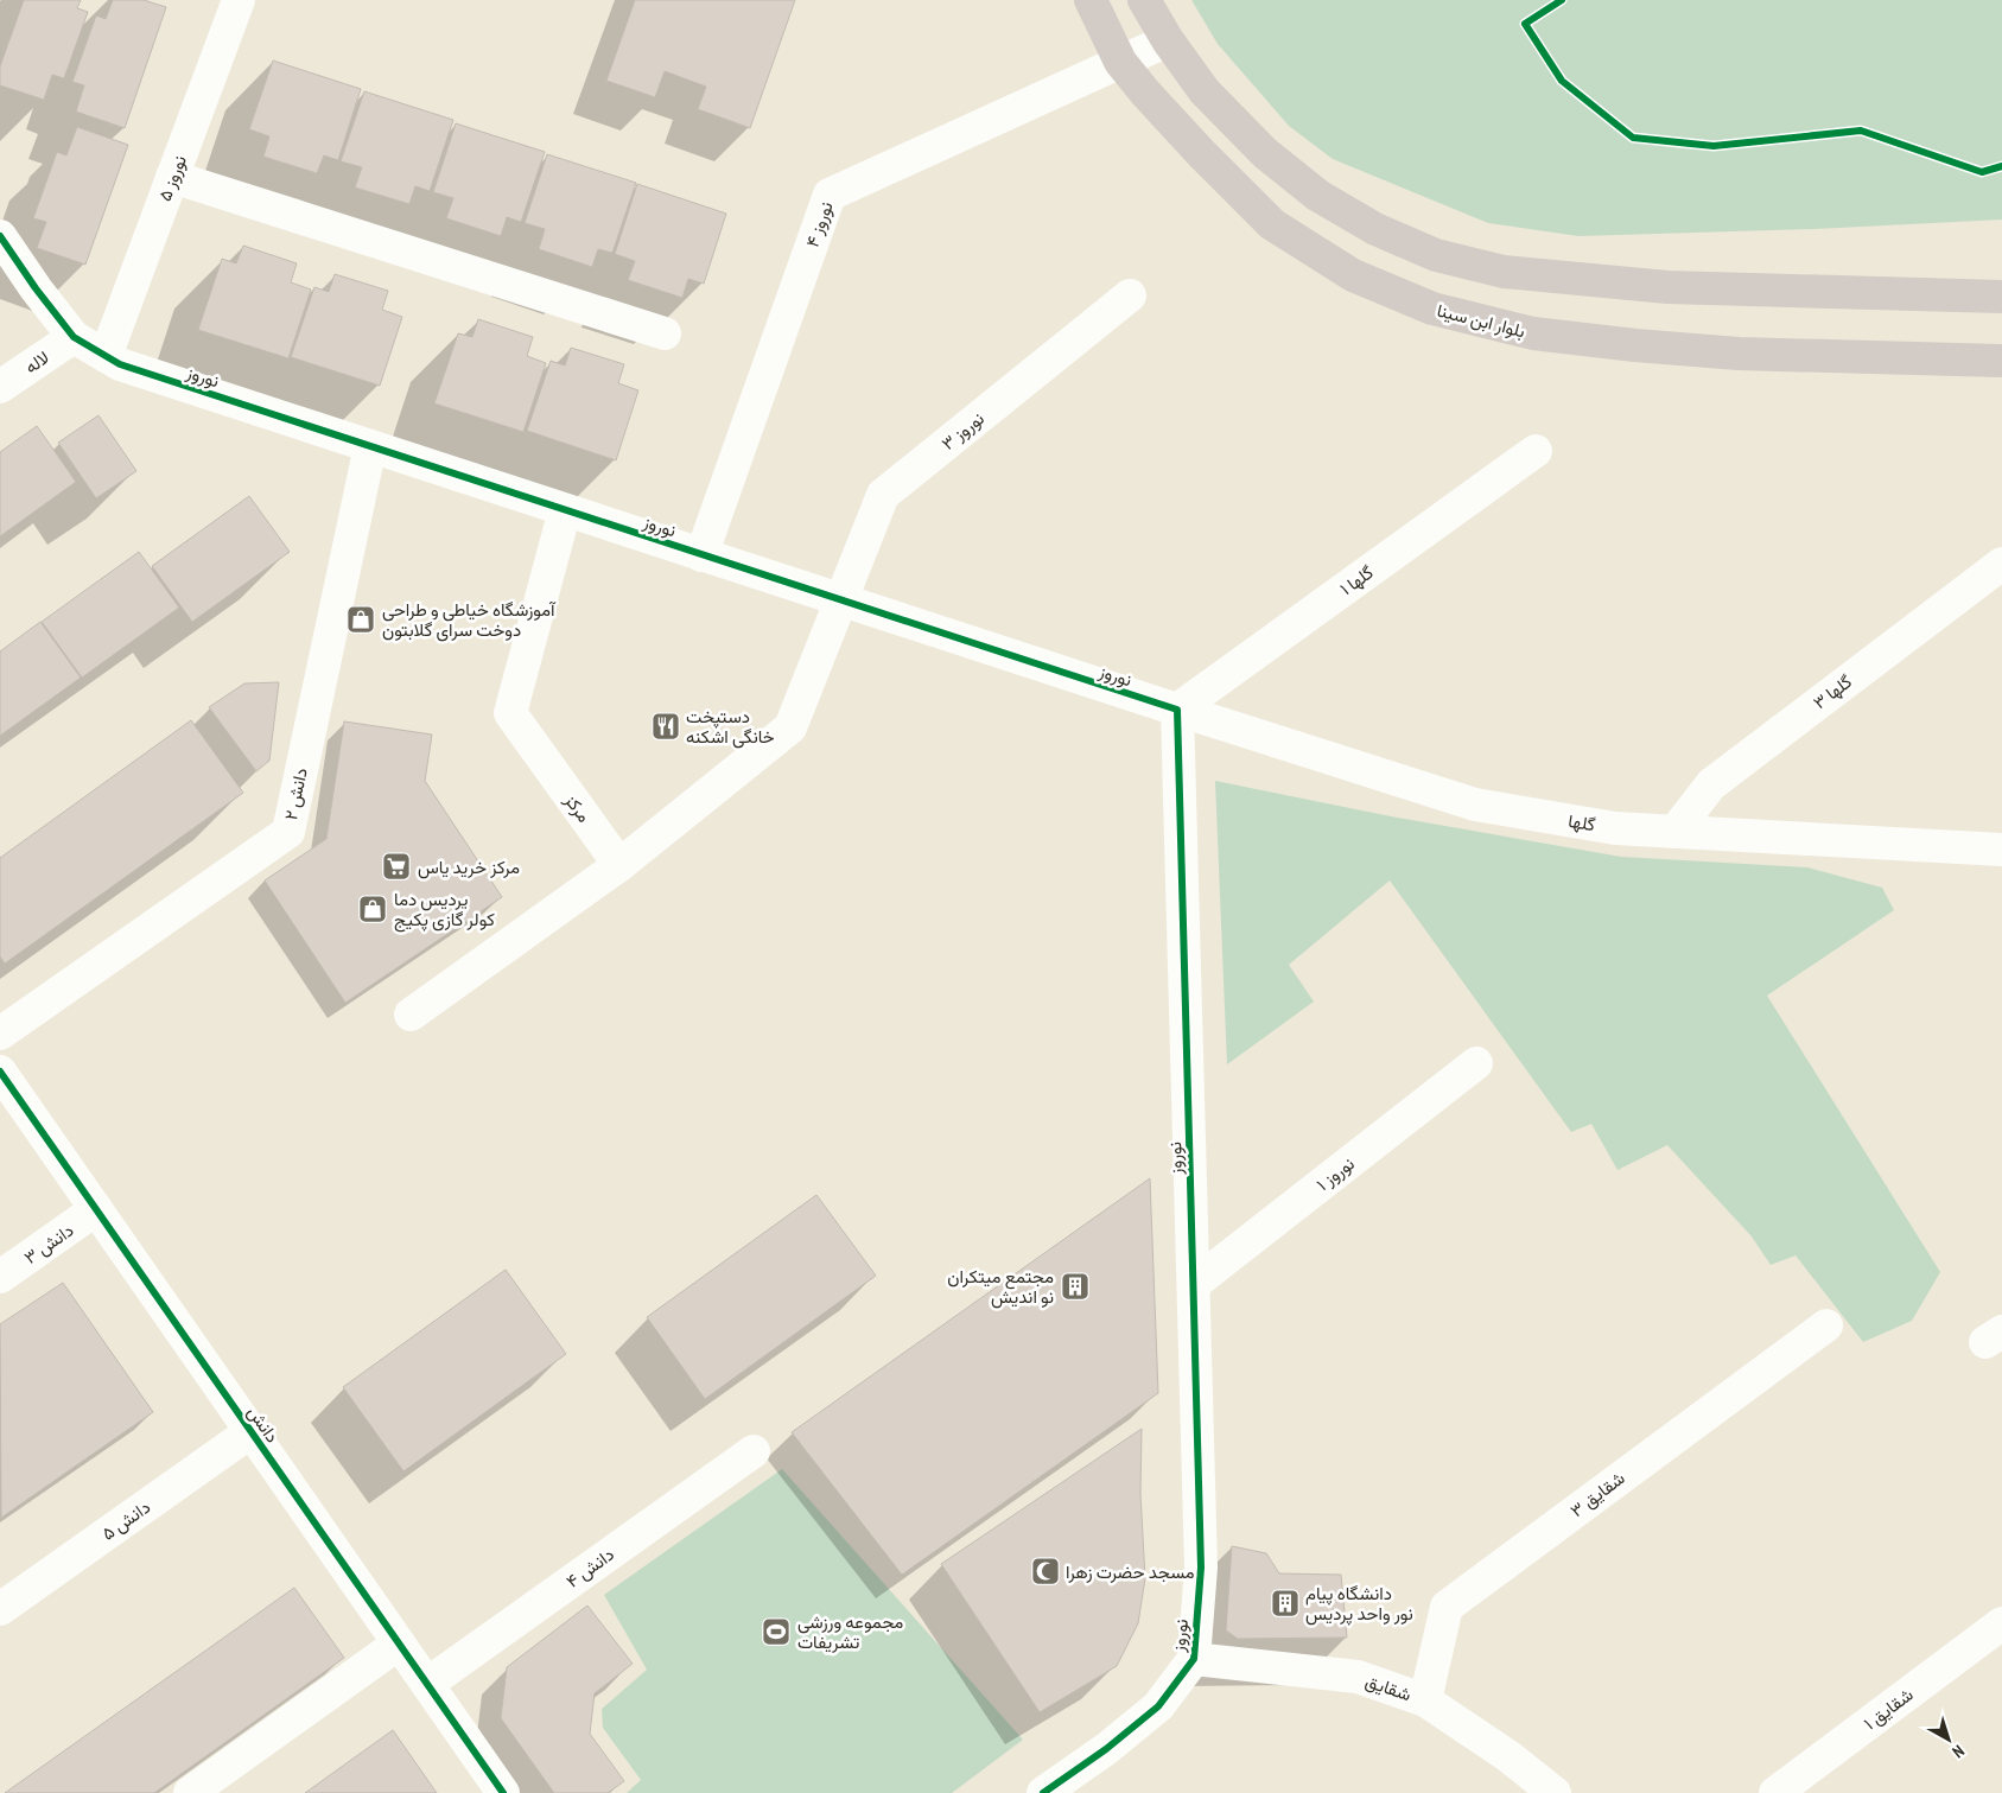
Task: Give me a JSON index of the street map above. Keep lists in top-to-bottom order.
{
  "streets": {
    "main road": ["بلوار ابن سینا"],
    "street": [
      "نوروز ۵",
      "نوروز ۴",
      "لاله",
      "نوروز",
      "نوروز ۳",
      "گلها ۱",
      "گلها ۳",
      "دانش ۲",
      "مرکز",
      "گلها",
      "نوروز ۱",
      "دانش ۳",
      "دانش",
      "شقایق ۳",
      "دانش ۵",
      "دانش ۴",
      "شقایق",
      "شقایق ۱"
    ]
  },
  "crossings": [
    ["نوروز ۵", "نوروز"],
    ["نوروز ۴", "بلوار ابن سینا"],
    ["نوروز ۴", "نوروز"],
    ["لاله", "نوروز"],
    ["نوروز", "نوروز ۳"],
    ["نوروز", "گلها ۱"],
    ["نوروز", "دانش ۲"],
    ["نوروز", "مرکز"],
    ["نوروز", "گلها"],
    ["نوروز", "نوروز ۱"],
    ["نوروز", "شقایق"],
    ["نوروز ۳", "مرکز"],
    ["گلها ۱", "گلها"],
    ["گلها ۳", "گلها"],
    ["دانش ۳", "دانش"],
    ["دانش", "دانش ۵"],
    ["دانش", "دانش ۴"],
    ["شقایق ۳", "شقایق"]
  ],
  "places": {
    "shop": ["آموزشگاه خیاطی و طراحی دوخت سرای گلابتون", "پردیس دما کولر گازی پکیج"],
    "restaurant": ["دستپخت خانگی اشکنه"],
    "supermarket": ["مرکز خرید یاس"],
    "building": ["مجتمع میتکران نو اندیش", "دانشگاه پیام نور واحد پردیس"],
    "mosque": ["مسجد حضرت زهرا"],
    "sports": ["مجموعه ورزشی تشریفات"]
  },
  "north": "bottom right"
}
